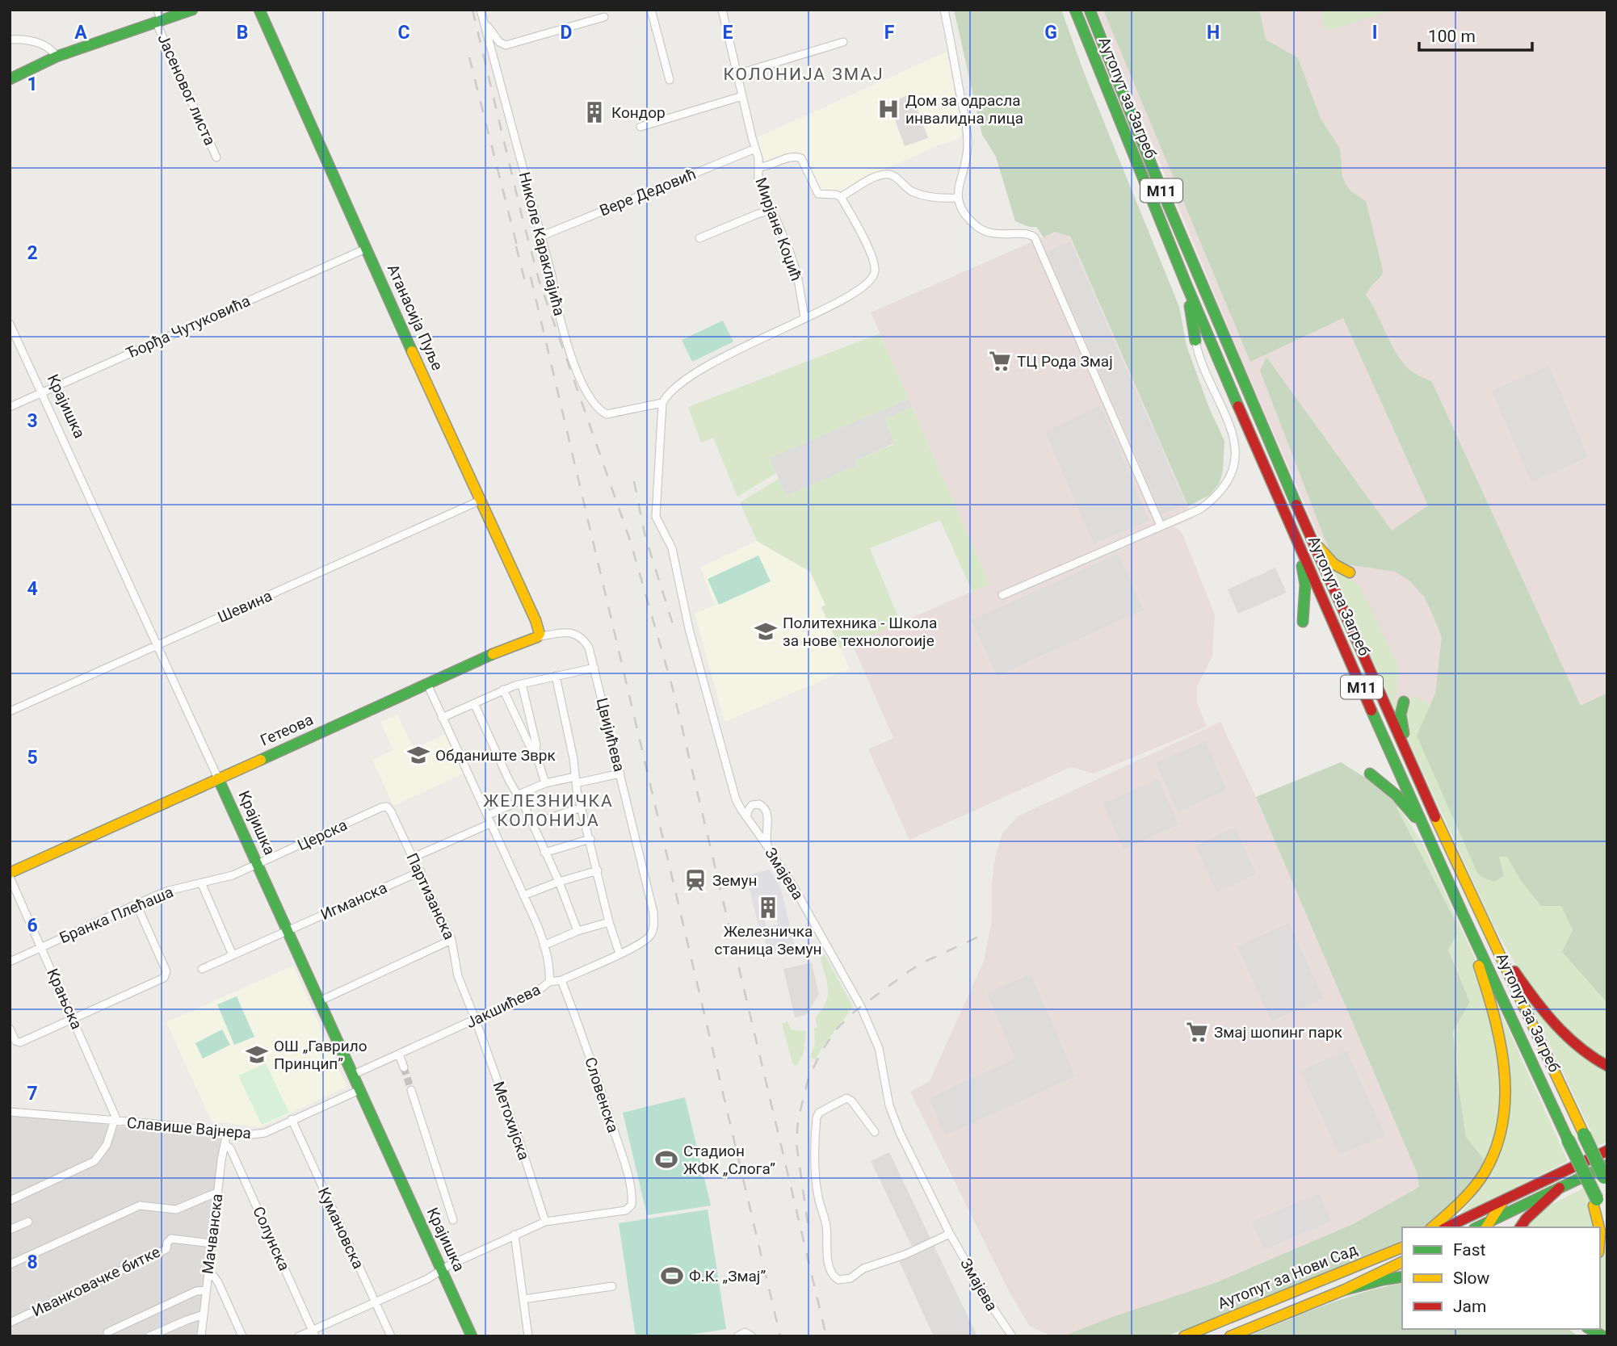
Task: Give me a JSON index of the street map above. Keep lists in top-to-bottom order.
{
  "streets": {
    "main road": [
      "Аутопут за Загреб",
      "M11",
      "Атанасија Пуље",
      "Крајишка",
      "Гетеова",
      "Аутопут за Нови Сад"
    ],
    "street": [
      "Јасеновог листа",
      "Вере Дедовић",
      "Мирјане Коџић",
      "Николе Караклајића",
      "Ђорђа Чутуковића",
      "Шевина",
      "Цвијићева",
      "Церска",
      "Змајева",
      "Партизанска",
      "Игманска",
      "Бранка Плећаша",
      "Крањска",
      "Јакшићева",
      "Словенска",
      "Метохијска",
      "Славише Вајнера",
      "Кумановска",
      "Мачванска",
      "Солунска",
      "Иванковачке битке"
    ]
  },
  "crossings": [
    ["Вере Дедовић", "Мирјане Коџић"],
    ["Вере Дедовић", "Николе Караклајића"],
    ["Николе Караклајића", "Змајева"],
    ["Атанасија Пуље", "Ђорђа Чутуковића"],
    ["Атанасија Пуље", "Шевина"],
    ["Атанасија Пуље", "Гетеова"],
    ["Ђорђа Чутуковића", "Крајишка"],
    ["Крајишка", "Шевина"],
    ["Крајишка", "Гетеова"],
    ["Крајишка", "Церска"],
    ["Крајишка", "Игманска"],
    ["Крајишка", "Бранка Плећаша"],
    ["Крајишка", "Јакшићева"],
    ["Крајишка", "Славише Вајнера"],
    ["Гетеова", "Цвијићева"],
    ["Гетеова", "Крањска"],
    ["Цвијићева", "Јакшићева"],
    ["Церска", "Партизанска"],
    ["Церска", "Бранка Плећаша"],
    ["Партизанска", "Игманска"],
    ["Партизанска", "Јакшићева"],
    ["Партизанска", "Метохијска"],
    ["Бранка Плећаша", "Крањска"],
    ["Крањска", "Славише Вајнера"],
    ["Јакшићева", "Словенска"],
    ["Јакшићева", "Метохијска"],
    ["Словенска", "Метохијска"],
    ["Славише Вајнера", "Кумановска"],
    ["Славише Вајнера", "Мачванска"],
    ["Мачванска", "Солунска"],
    ["Мачванска", "Иванковачке битке"]
  ],
  "districts": ["КОЛОНИЈА ЗМАЈ", "ЖЕЛЕЗНИЧКА КОЛОНИЈА"],
  "places": {
    "hospital": ["Дом за одрасла инвалидна лица"],
    "building": ["Кондор", "Железничка станица Земун"],
    "supermarket": ["ТЦ Рода Змај", "Змај шопинг парк"],
    "school or university": ["Политехника - Школа за нове технологоије", "Обданиште Зврк", "ОШ „Гаврило Принцип”"],
    "station": ["Земун"],
    "sports": ["Стадион ЖФК „Слога”", "Ф.К. „Змај”"]
  },
  "legend": ["Fast", "Slow", "Jam"],
  "scale_bar": "100 m",
  "grid": {
    "columns": [
      "A",
      "B",
      "C",
      "D",
      "E",
      "F",
      "G",
      "H",
      "I"
    ],
    "rows": [
      "1",
      "2",
      "3",
      "4",
      "5",
      "6",
      "7",
      "8"
    ]
  }
}
